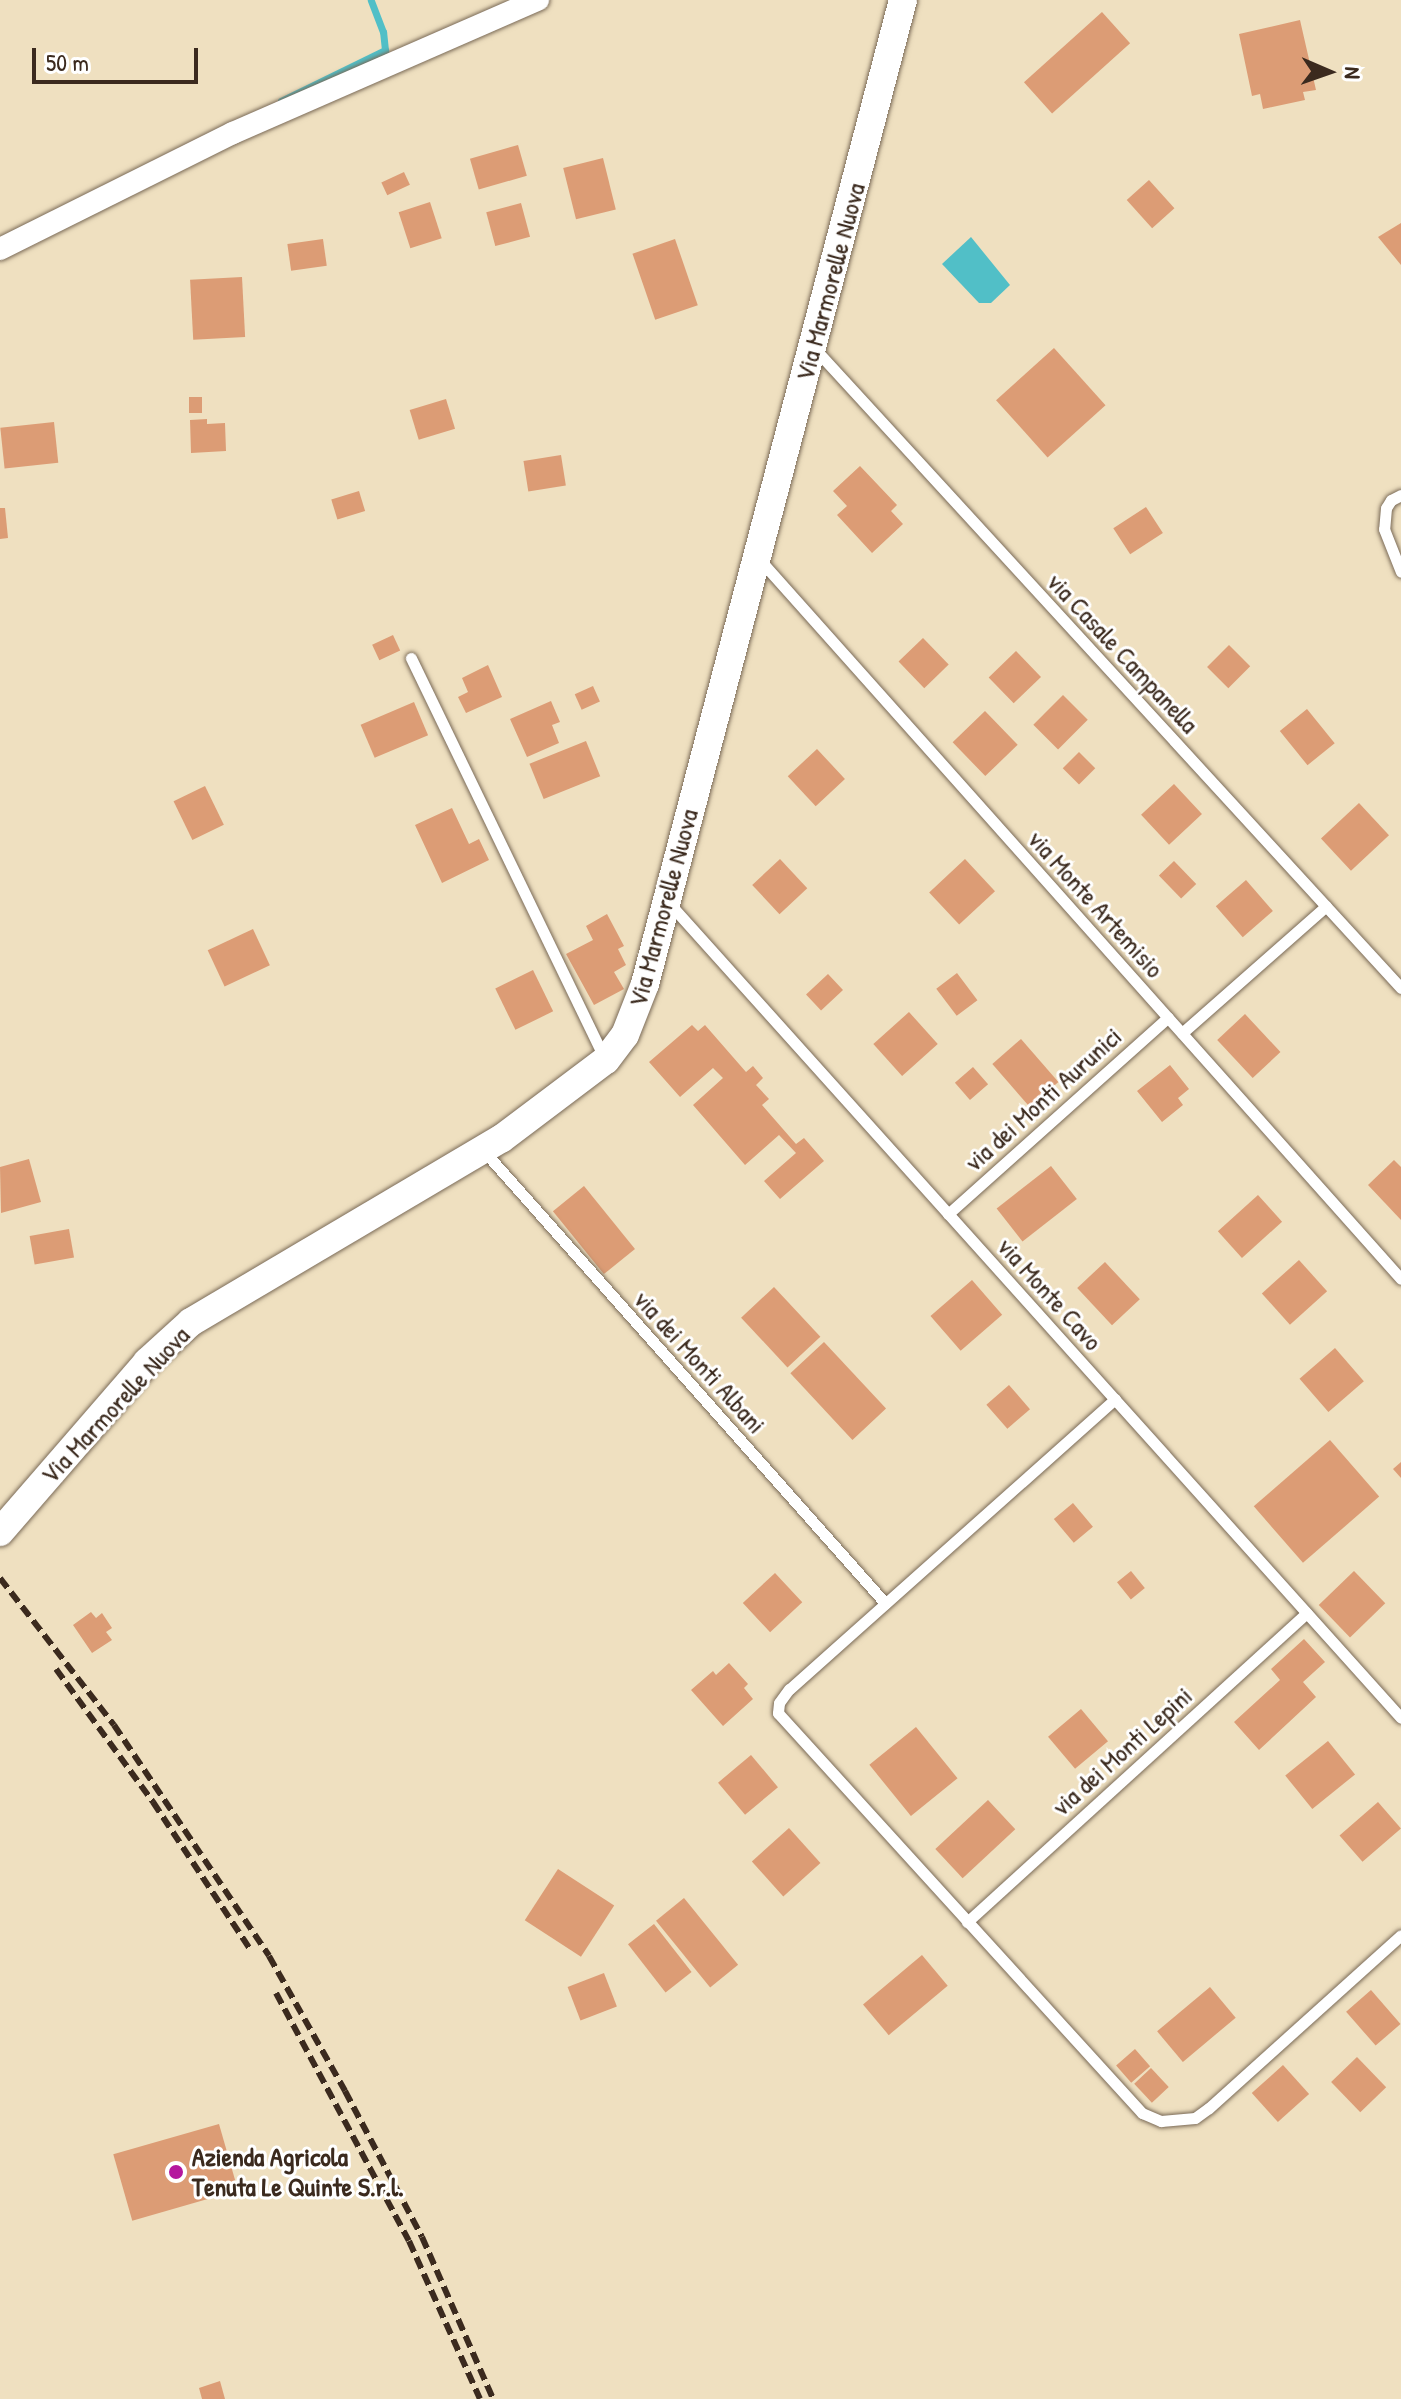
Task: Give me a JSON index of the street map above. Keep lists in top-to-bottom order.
{
  "streets": {
    "street": ["Via Marmorelle Nuova"],
    "lane": [
      "via Casale Campanella",
      "via Monte Artemisio",
      "via dei Monti Aurunici",
      "via Monte Cavo",
      "via dei Monti Albani",
      "via dei Monti Lepini"
    ]
  },
  "crossings": [
    ["Via Marmorelle Nuova", "via Casale Campanella"],
    ["Via Marmorelle Nuova", "via Monte Artemisio"],
    ["Via Marmorelle Nuova", "via Monte Cavo"],
    ["Via Marmorelle Nuova", "via dei Monti Albani"],
    ["via Monte Artemisio", "via dei Monti Aurunici"],
    ["via dei Monti Aurunici", "via Monte Cavo"],
    ["via Monte Cavo", "via dei Monti Lepini"]
  ],
  "places": ["Azienda Agricola Tenuta Le Quinte S.r.l."],
  "scale_bar": "50 m",
  "north": "right"
}
